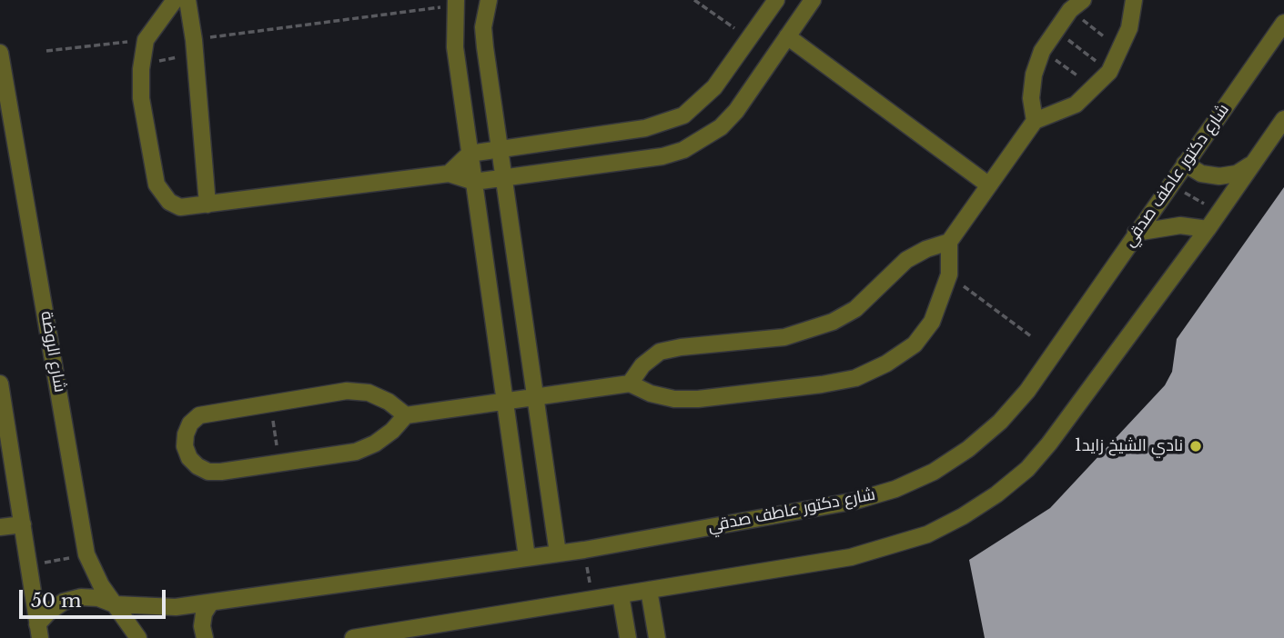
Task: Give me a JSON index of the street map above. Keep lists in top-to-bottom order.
{
  "streets": {
    "street": ["شارع دكتور عاطف صدقي", "شارع الروضة"]
  },
  "crossings": [
    ["شارع دكتور عاطف صدقي", "شارع الروضة"]
  ],
  "places": ["نادي الشيخ زايد1"],
  "scale_bar": "50 m"
}
